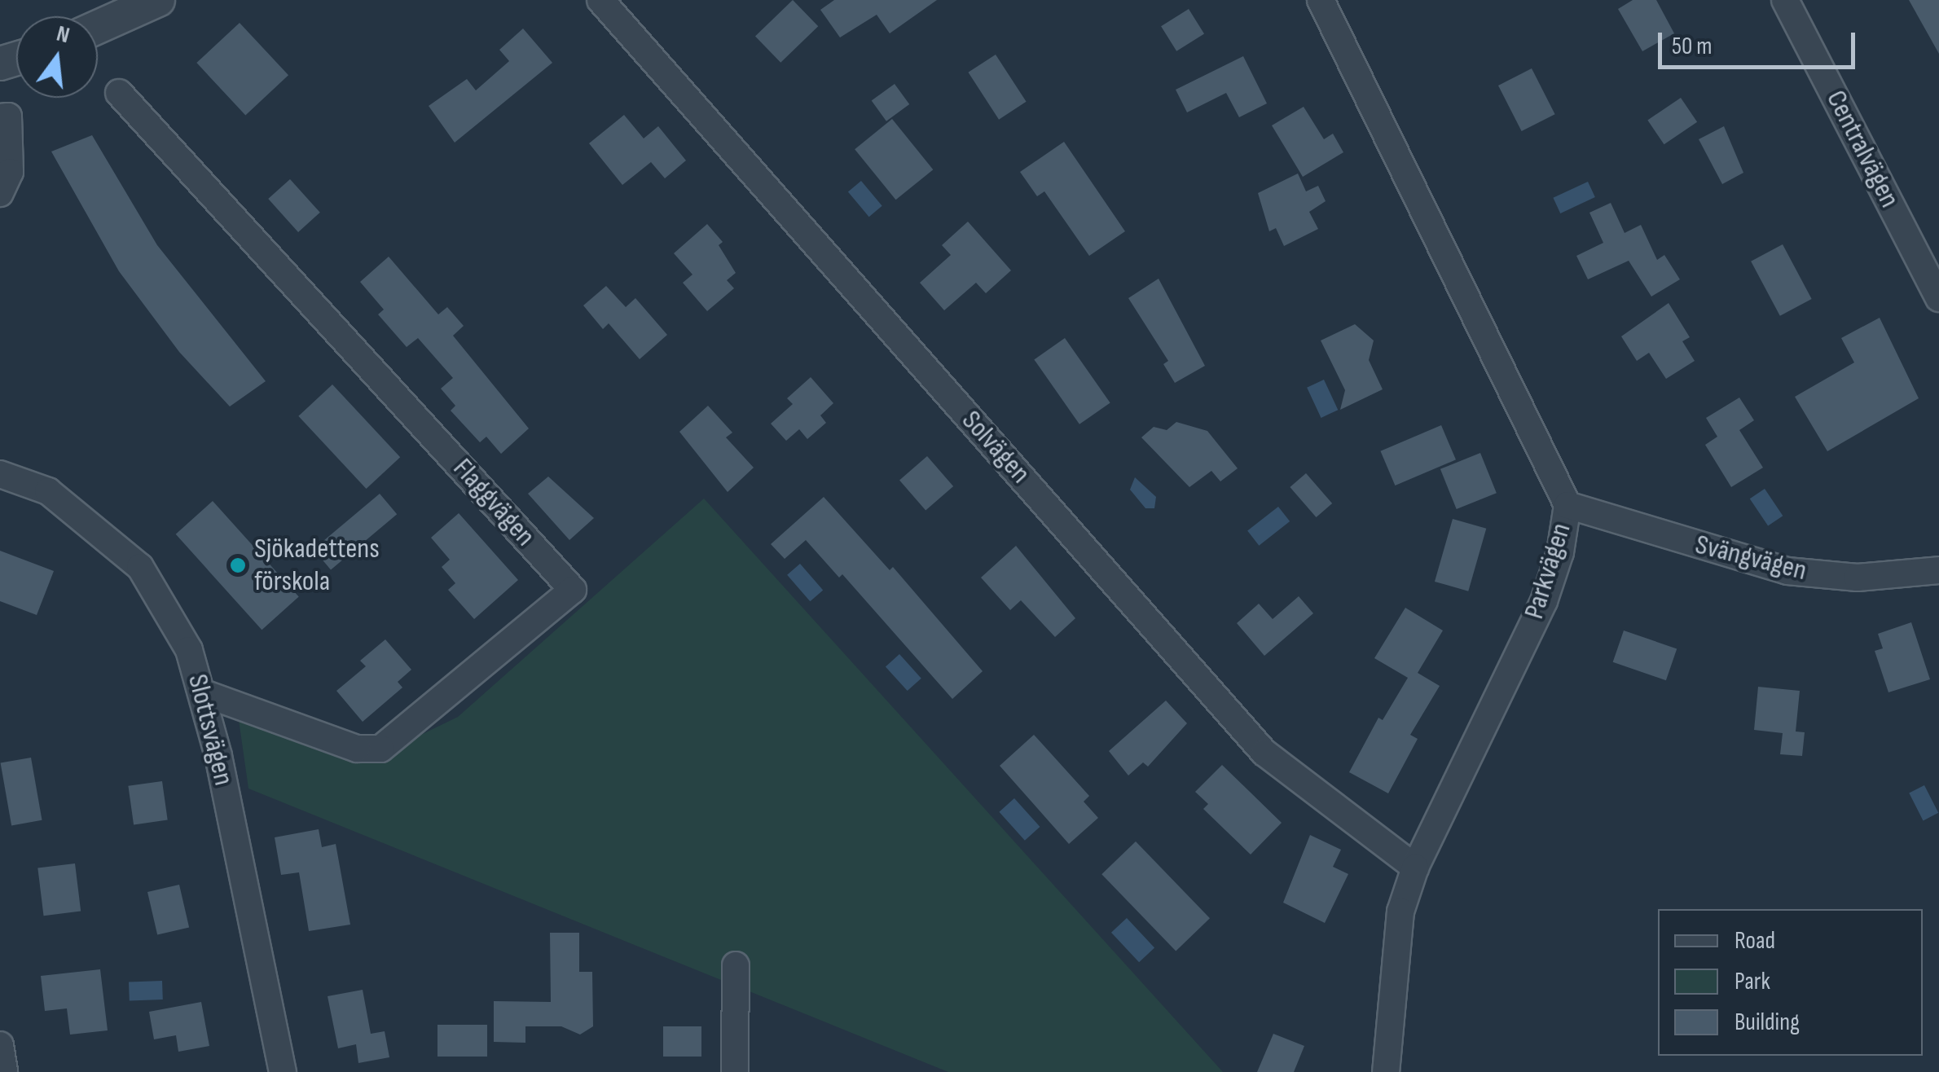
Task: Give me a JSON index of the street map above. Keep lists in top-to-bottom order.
{
  "streets": {
    "street": [
      "Centralvägen",
      "Solvägen",
      "Flaggvägen",
      "Svängvägen",
      "Parkvägen",
      "Slottsvägen"
    ]
  },
  "crossings": [
    ["Solvägen", "Parkvägen"],
    ["Flaggvägen", "Slottsvägen"],
    ["Svängvägen", "Parkvägen"]
  ],
  "places": ["Sjökadettens förskola"],
  "legend": ["Road", "Park", "Building"],
  "scale_bar": "50 m",
  "north": "top"
}
